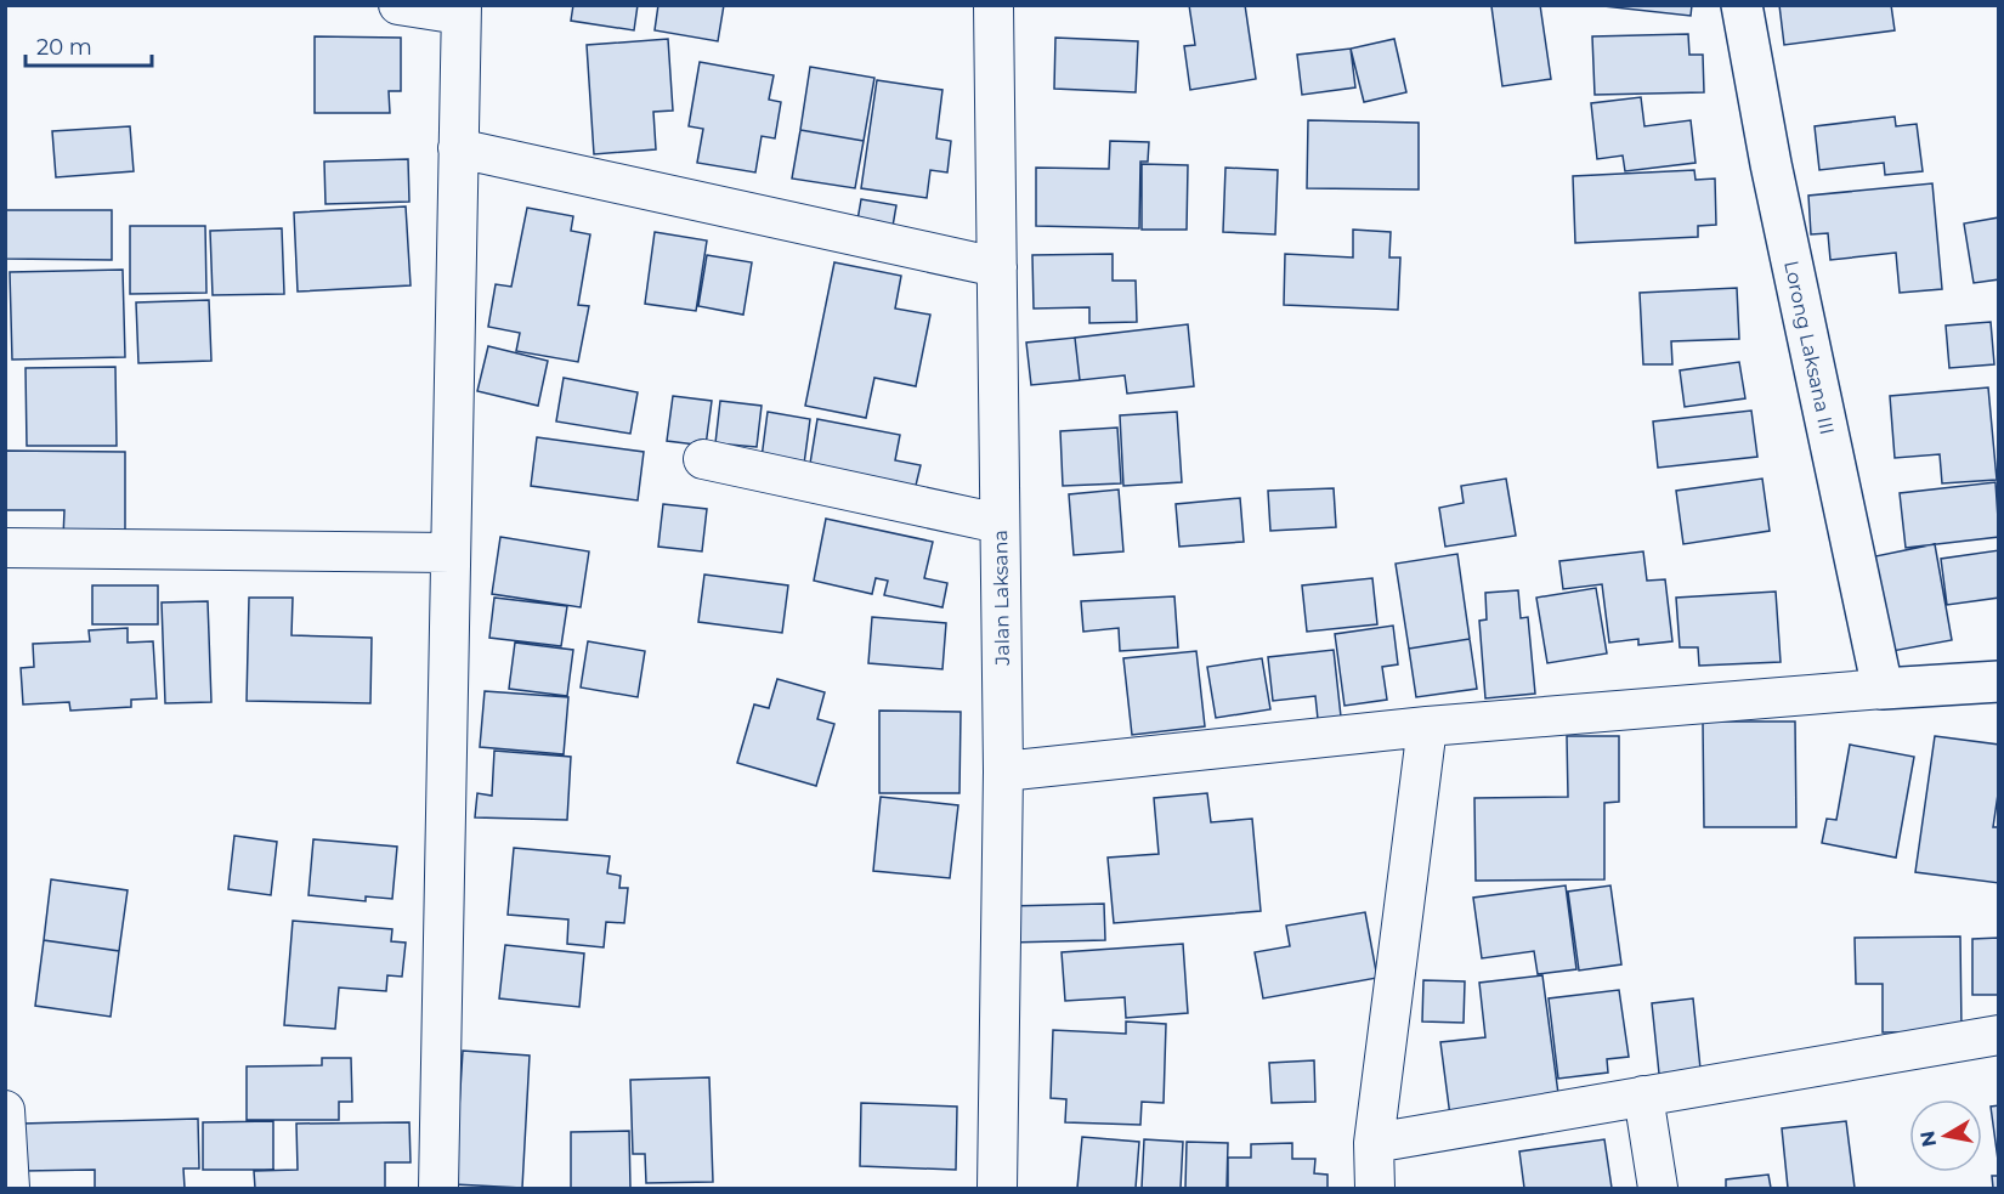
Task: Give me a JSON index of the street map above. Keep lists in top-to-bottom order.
{
  "streets": {
    "street": ["Lorong Laksana III", "Jalan Laksana"]
  },
  "scale_bar": "20 m",
  "north": "left"
}
